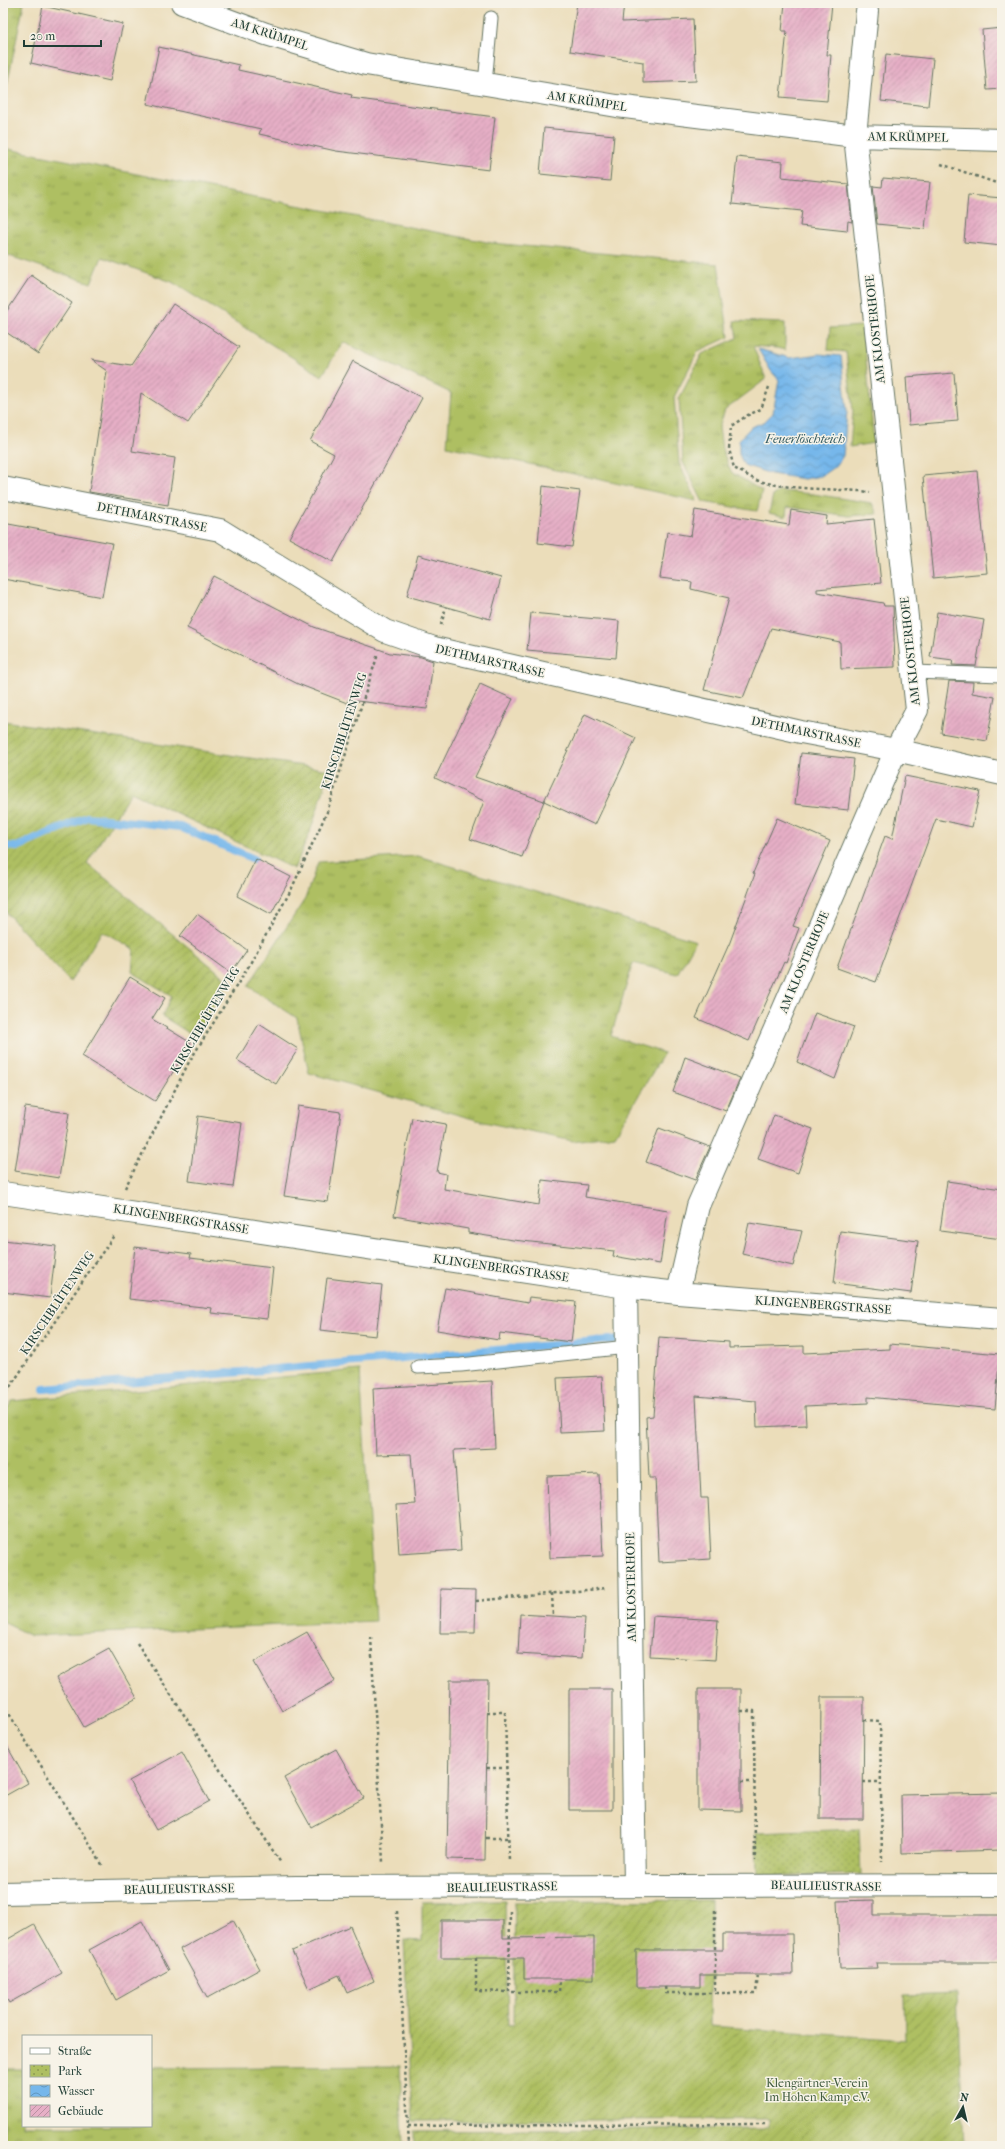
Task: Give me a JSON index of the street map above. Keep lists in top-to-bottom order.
{
  "streets": {
    "street": [
      "AM KRÜMPEL",
      "AM KLOSTERHOFE",
      "DETHMARSTRASSE",
      "KLINGENBERGSTRASSE",
      "BEAULIEUSTRASSE"
    ],
    "path": ["KIRSCHBLÜTENWEG"]
  },
  "crossings": [
    ["AM KRÜMPEL", "AM KLOSTERHOFE"],
    ["AM KLOSTERHOFE", "DETHMARSTRASSE"],
    ["AM KLOSTERHOFE", "KLINGENBERGSTRASSE"],
    ["AM KLOSTERHOFE", "BEAULIEUSTRASSE"],
    ["DETHMARSTRASSE", "KIRSCHBLÜTENWEG"],
    ["KIRSCHBLÜTENWEG", "KLINGENBERGSTRASSE"]
  ],
  "water": ["Feuerlöschteich"],
  "parks": ["Klengärtner-Verein Im Hohen Kamp e.V."],
  "legend": [
    "Straße",
    "Park",
    "Wasser",
    "Gebäude"
  ],
  "scale_bar": "20 m",
  "north": "top"
}
